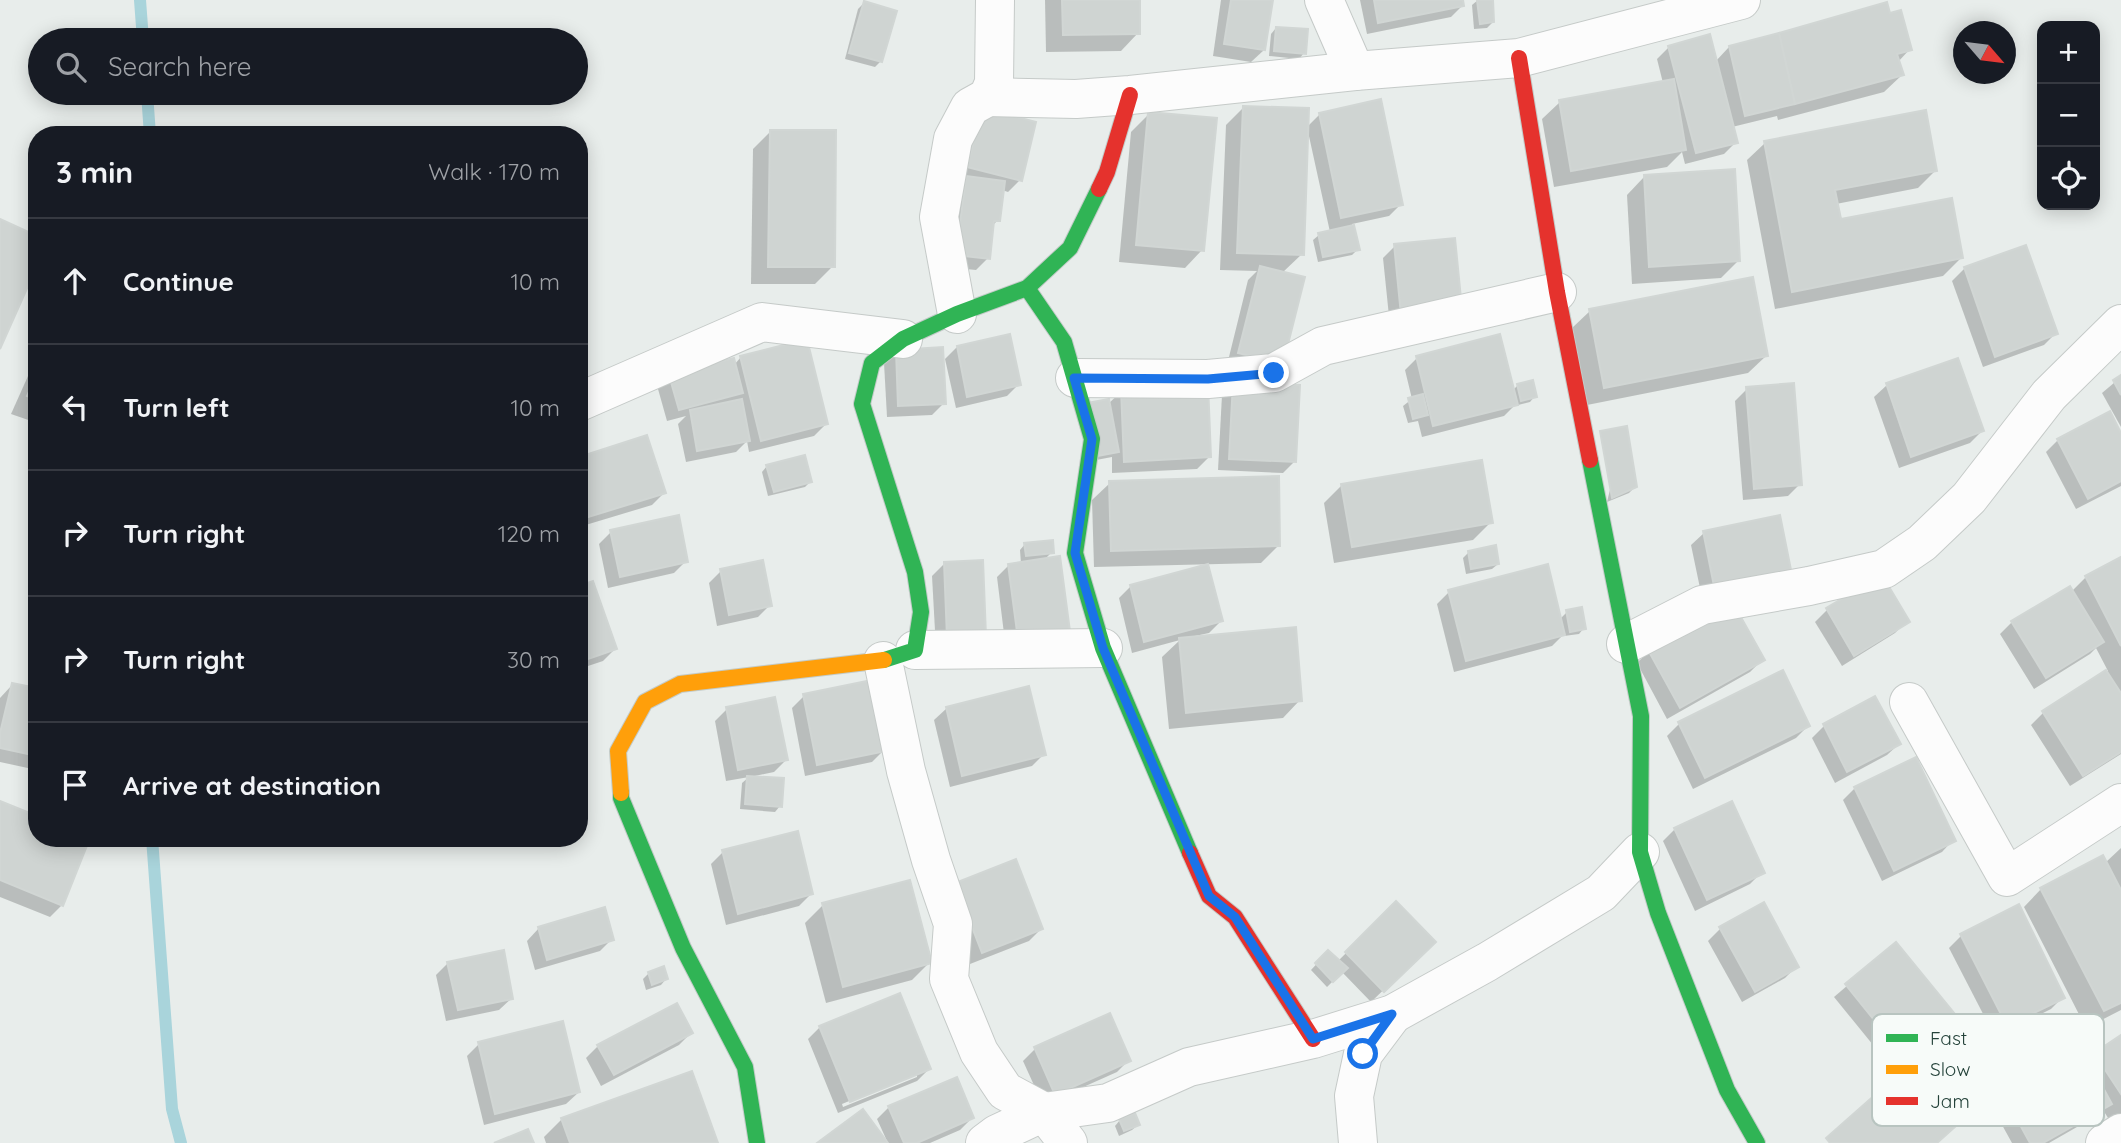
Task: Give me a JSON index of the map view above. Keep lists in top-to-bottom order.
{
  "legend": ["Fast", "Slow", "Jam"],
  "north": "bottom right",
  "page": {
    "map_buttons": ["+", "−"],
    "search": "Search here",
    "heading": ["3 min", "Walk · 170 m"],
    "list": [
      ["Continue", "10 m"],
      ["Turn left", "10 m"],
      ["Turn right", "120 m"],
      ["Turn right", "30 m"],
      "Arrive at destination"
    ]
  }
}
